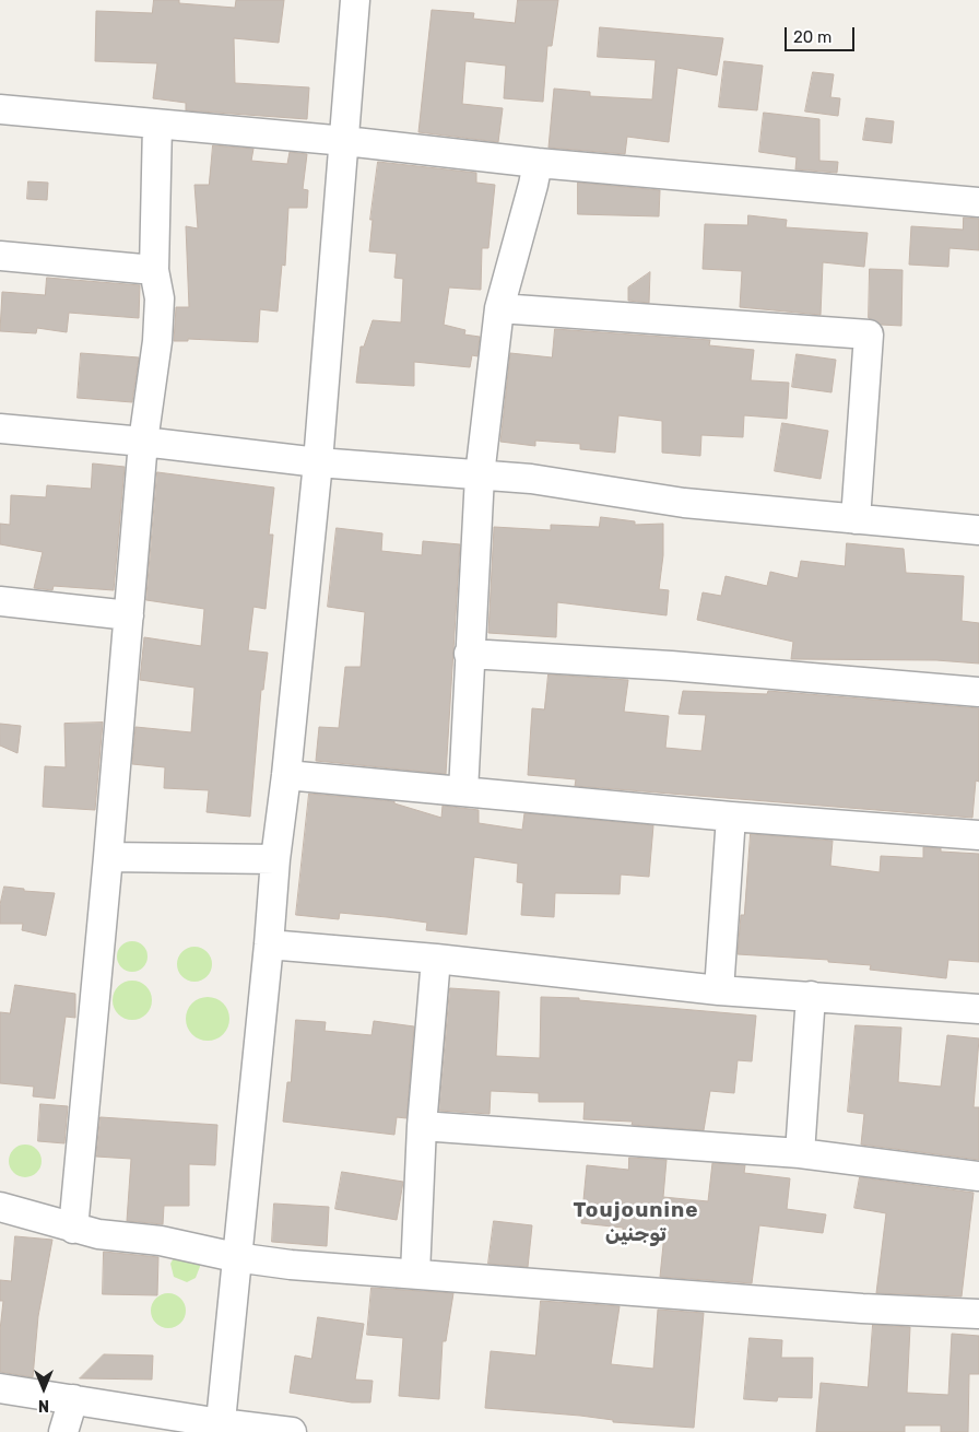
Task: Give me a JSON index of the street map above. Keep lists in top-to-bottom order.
{
  "districts": ["Toujounine توجنين"],
  "scale_bar": "20 m",
  "north": "bottom"
}
